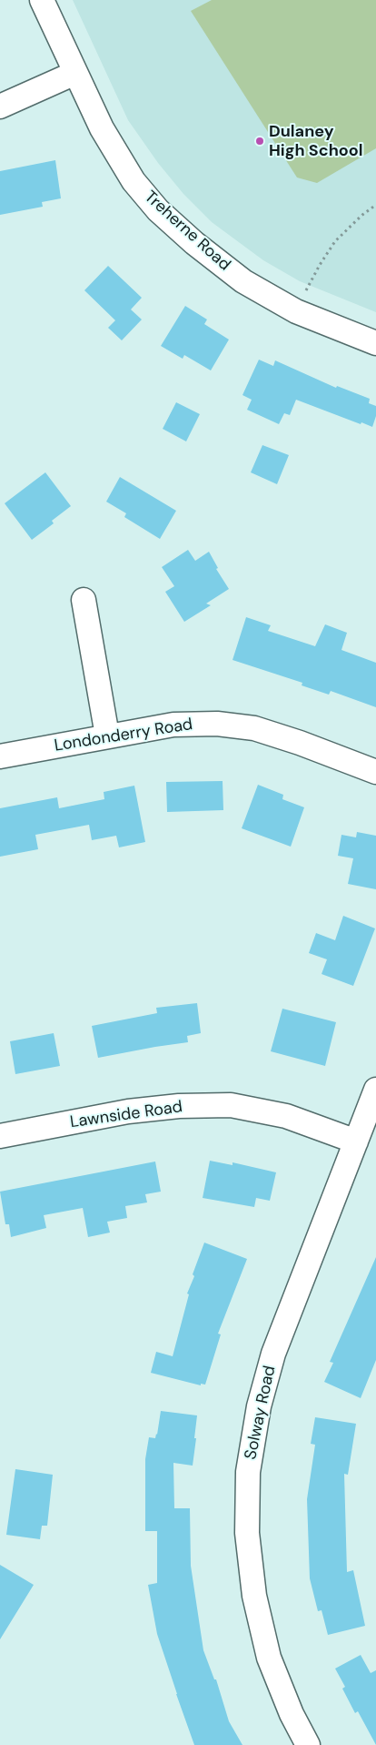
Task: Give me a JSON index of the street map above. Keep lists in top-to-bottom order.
{
  "streets": {
    "street": [
      "Treherne Road",
      "Londonderry Road",
      "Lawnside Road",
      "Solway Road"
    ]
  },
  "crossings": [
    ["Lawnside Road", "Solway Road"]
  ],
  "places": ["Dulaney High School"]
}
